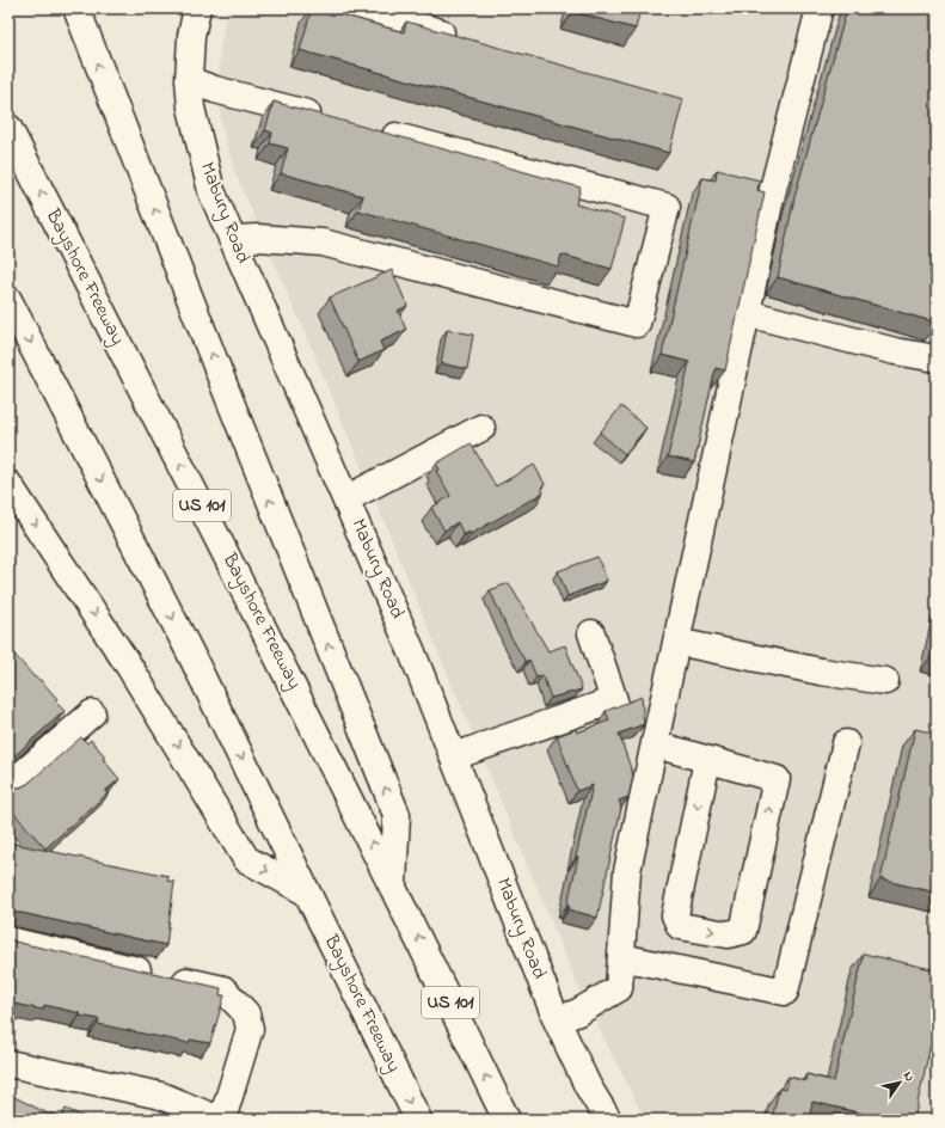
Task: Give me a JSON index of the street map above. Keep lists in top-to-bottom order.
{
  "streets": {
    "main road": ["Mabury Road", "Bayshore Freeway", "US 101"]
  },
  "north": "top right"
}
